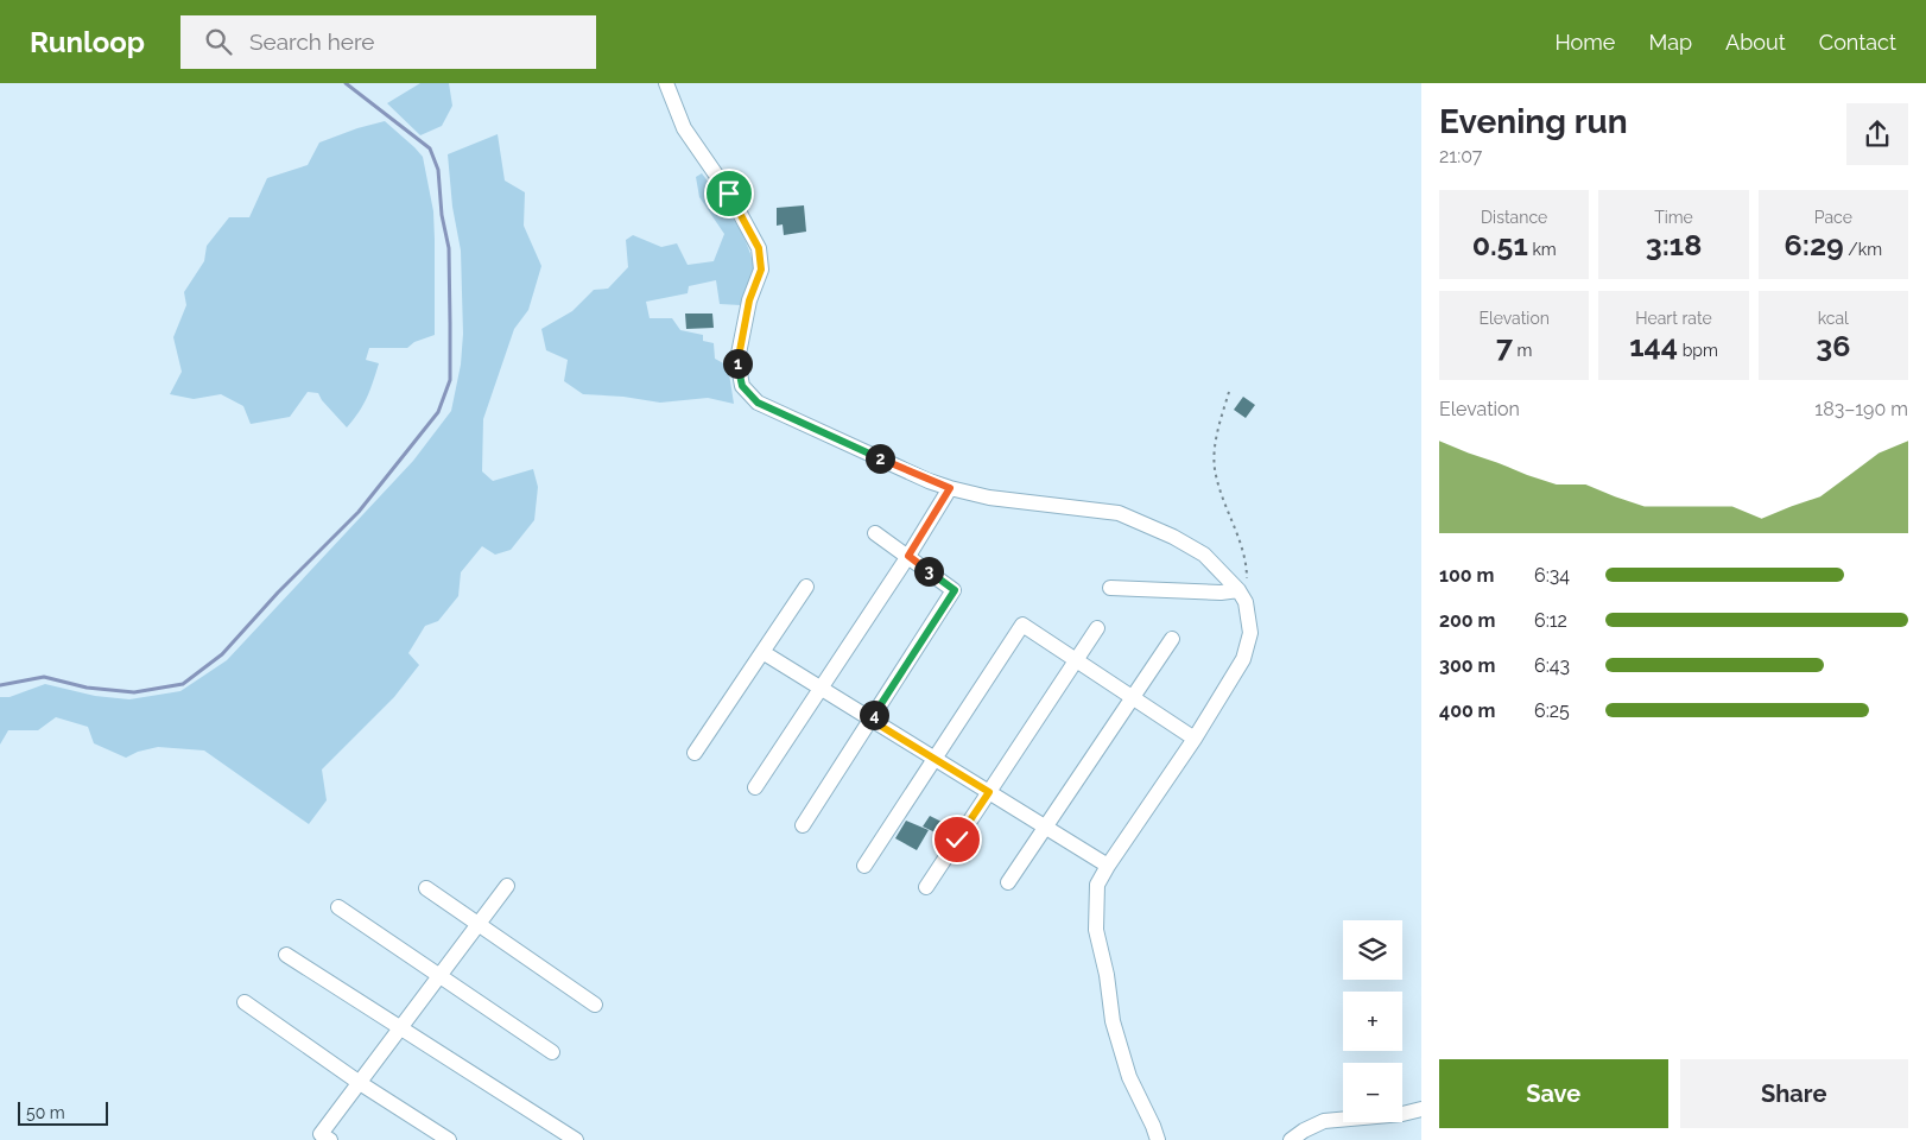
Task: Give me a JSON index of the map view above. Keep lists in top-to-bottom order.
{
  "scale_bar": "50 m",
  "page": {
    "header": "Runloop",
    "search": "Search here",
    "nav": [
      "Home",
      "Map",
      "About",
      "Contact"
    ],
    "heading": ["Evening run", "21:07"],
    "stats": [
      ["Distance", "0.51 km"],
      ["Time", "3:18"],
      ["Pace", "6:29 /km"],
      ["Elevation", "7 m"],
      ["Heart rate", "144 bpm"],
      ["kcal", "36"]
    ],
    "pins": [
      "1",
      "2",
      "3",
      "4"
    ],
    "chart": ["Elevation", "183–190 m"],
    "list": [
      {
        "name": "100 m",
        "note": "6:34"
      },
      {
        "name": "200 m",
        "note": "6:12"
      },
      {
        "name": "300 m",
        "note": "6:43"
      },
      {
        "name": "400 m",
        "note": "6:25"
      }
    ],
    "map_buttons": ["+", "−"],
    "buttons": ["Save", "Share"],
    "scale": "50 m"
  }
}
